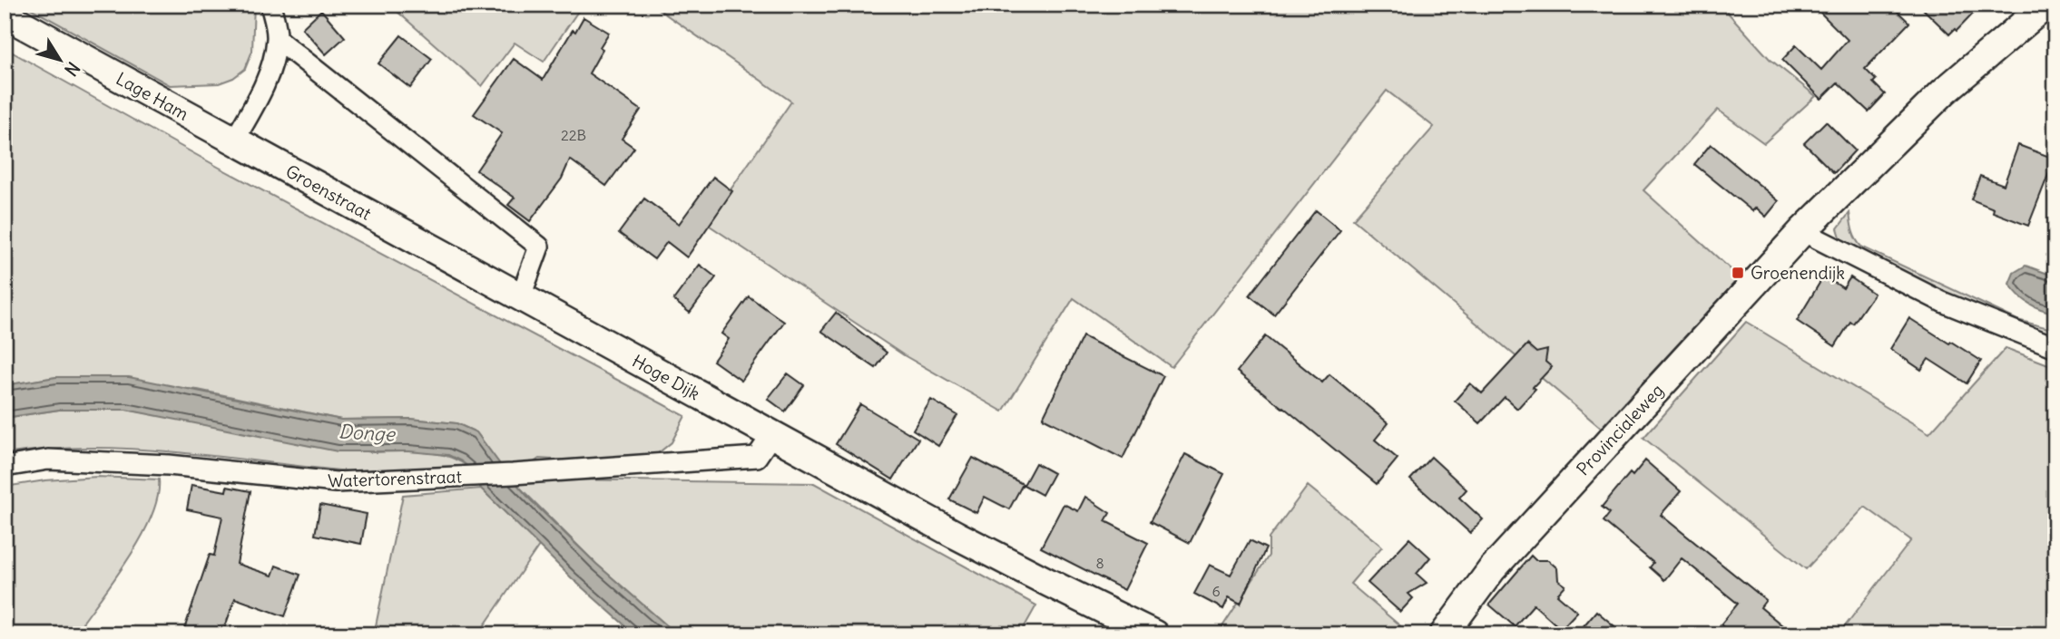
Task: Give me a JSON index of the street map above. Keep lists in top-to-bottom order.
{
  "streets": {
    "street": [
      "Lage Ham",
      "Groenstraat",
      "Hoge Dijk",
      "Provincialeweg",
      "Watertorenstraat"
    ]
  },
  "crossings": [
    ["Lage Ham", "Groenstraat"],
    ["Groenstraat", "Hoge Dijk"],
    ["Hoge Dijk", "Watertorenstraat"]
  ],
  "water": ["Donge"],
  "places": {
    "transit": ["Groenendijk"]
  },
  "house_numbers": ["22B", "8", "6"],
  "north": "bottom right"
}
